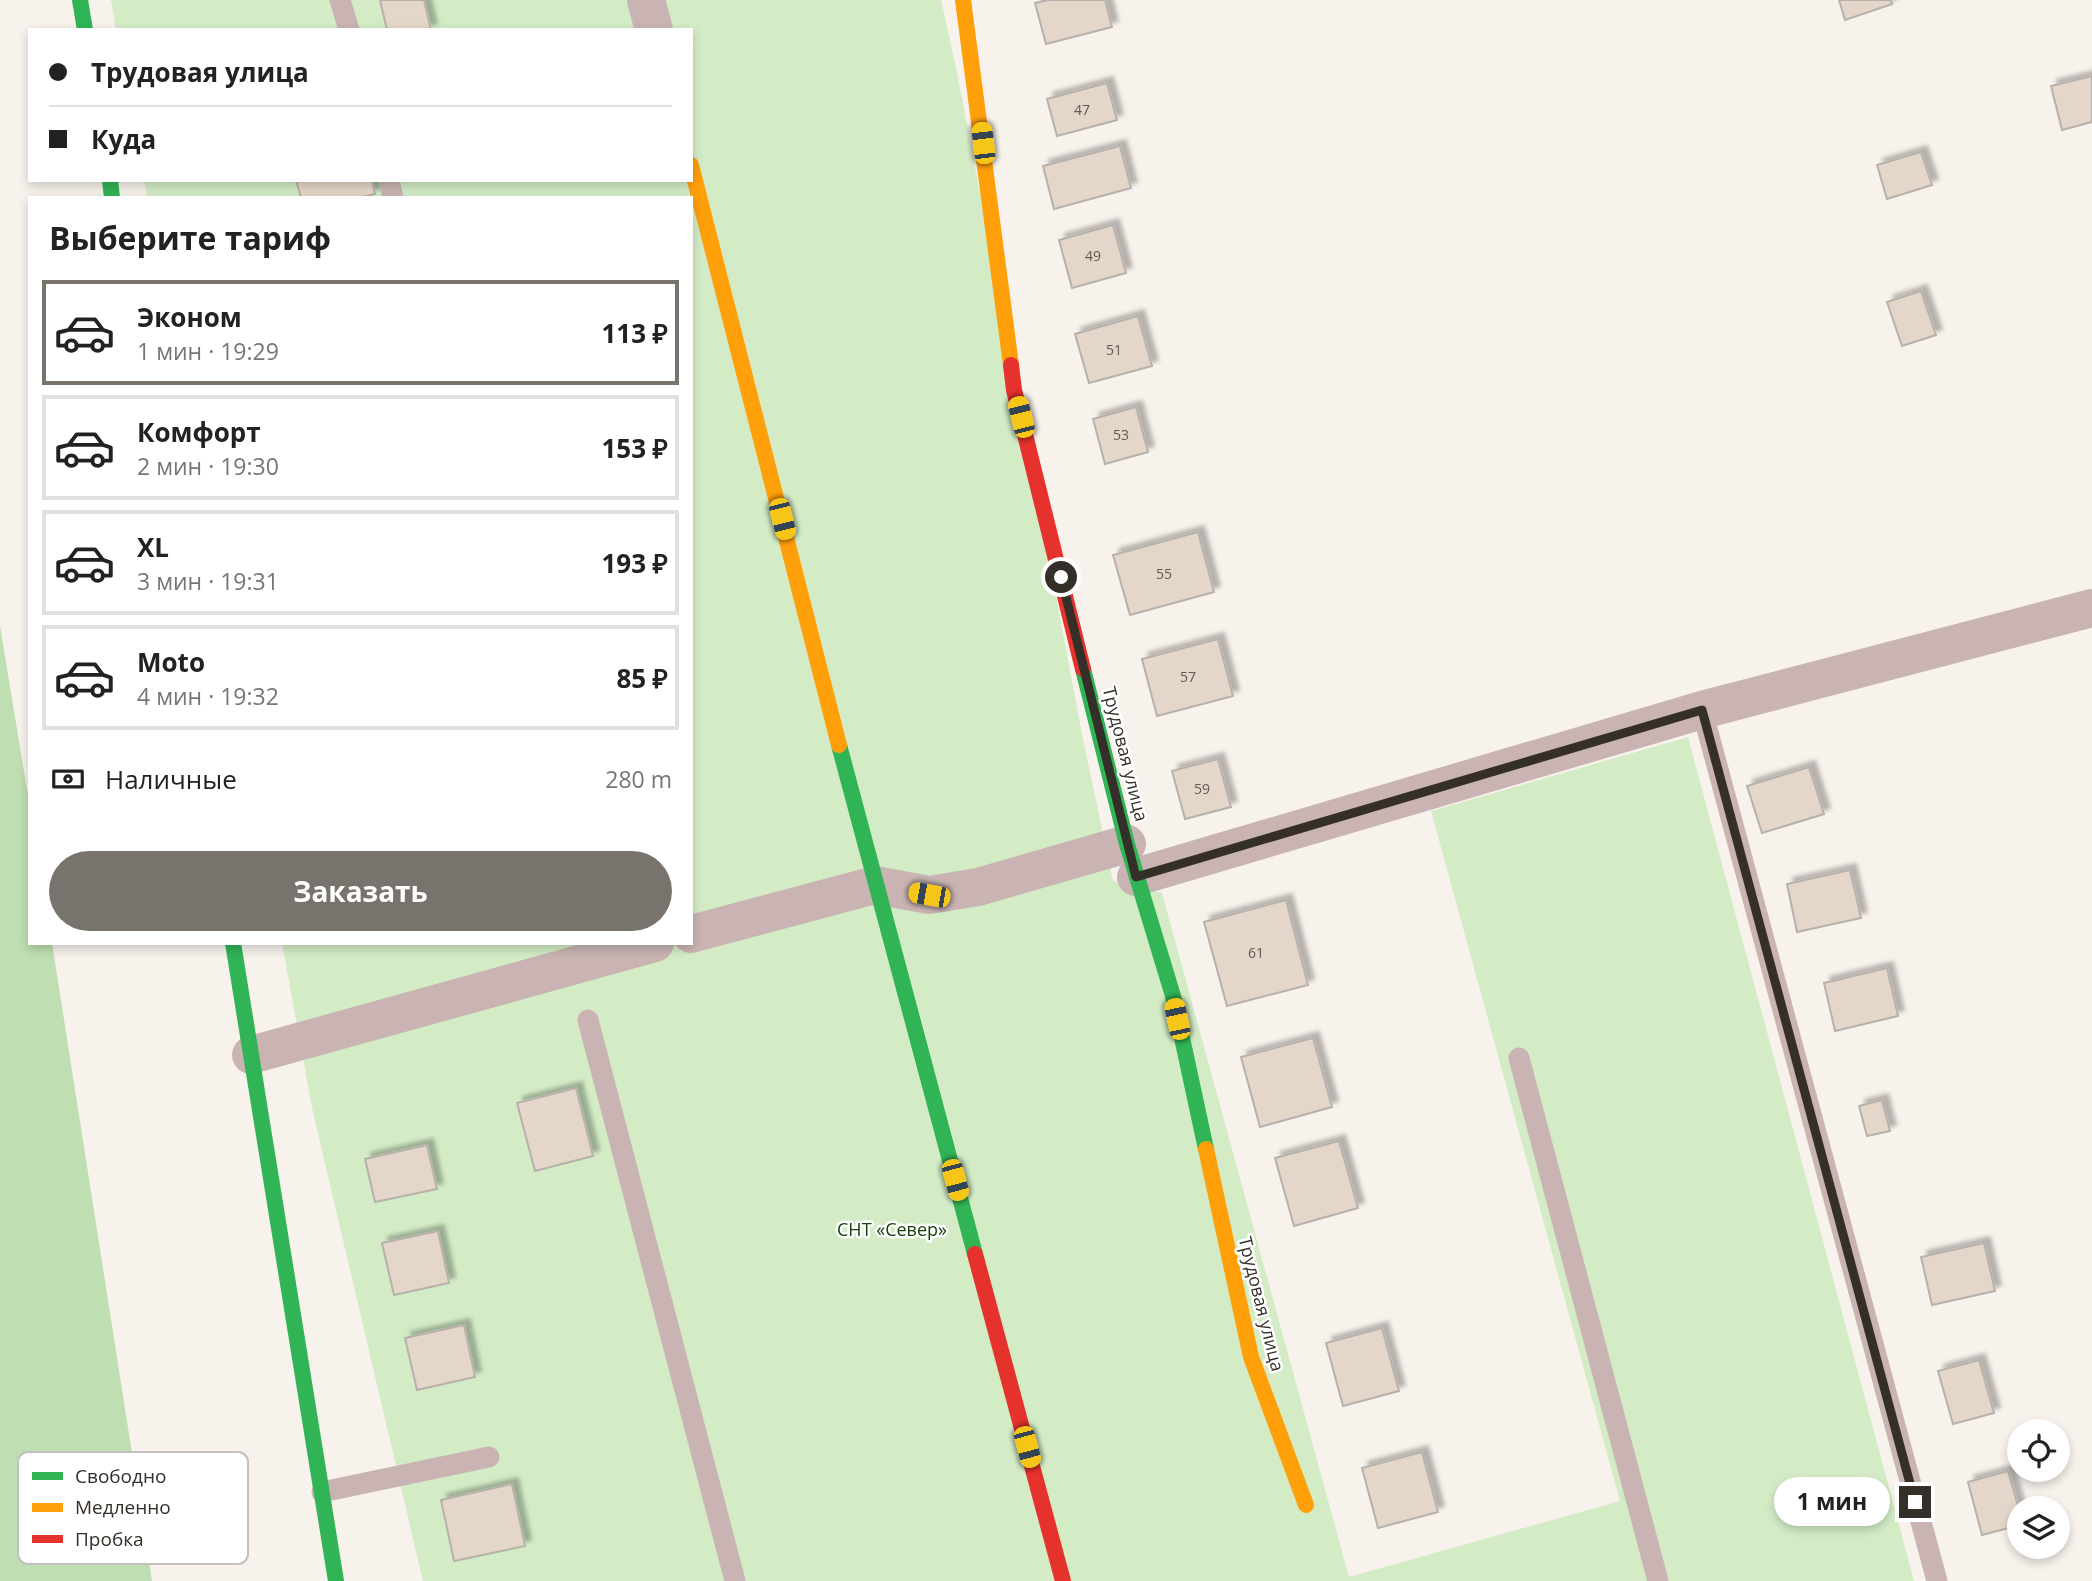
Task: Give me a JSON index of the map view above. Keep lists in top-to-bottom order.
{
  "streets": {
    "street": ["Трудовая улица"]
  },
  "parks": ["СНТ «Север»"],
  "house_numbers": [
    "47",
    "49",
    "51",
    "53",
    "55",
    "57",
    "59",
    "61"
  ],
  "legend": ["Свободно", "Медленно", "Пробка"],
  "page": {
    "banner": ["Трудовая улица", "Куда"],
    "heading": "Выберите тариф",
    "list": [
      {
        "name": "Эконом",
        "note": "1 мин · 19:29",
        "value": "113 ₽"
      },
      {
        "name": "Комфорт",
        "note": "2 мин · 19:30",
        "value": "153 ₽"
      },
      {
        "name": "XL",
        "note": "3 мин · 19:31",
        "value": "193 ₽"
      },
      {
        "name": "Moto",
        "note": "4 мин · 19:32",
        "value": "85 ₽"
      }
    ],
    "pay": ["Наличные", "280 m"],
    "buttons": "Заказать",
    "bubble": "1 мин"
  }
}
